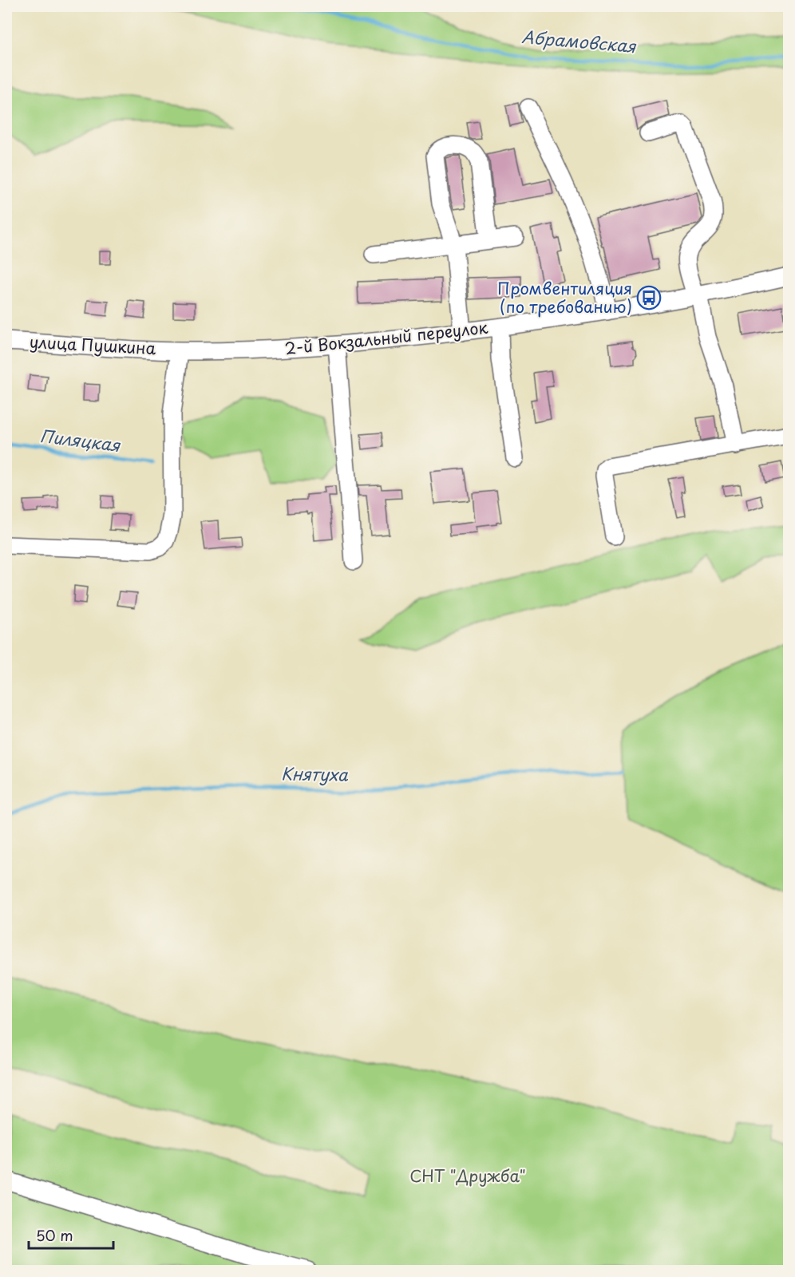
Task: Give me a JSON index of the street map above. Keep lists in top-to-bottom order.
{
  "streets": {
    "street": ["2-й Вокзальный переулок", "улица Пушкина"]
  },
  "crossings": [
    ["2-й Вокзальный переулок", "улица Пушкина"]
  ],
  "water": ["Абрамовская", "Пиляцкая", "Княтуха"],
  "parks": ["СНТ \"Дружба\""],
  "places": {
    "bus stop": ["Промвентиляция (по требованию)"]
  },
  "scale_bar": "50 m"
}
